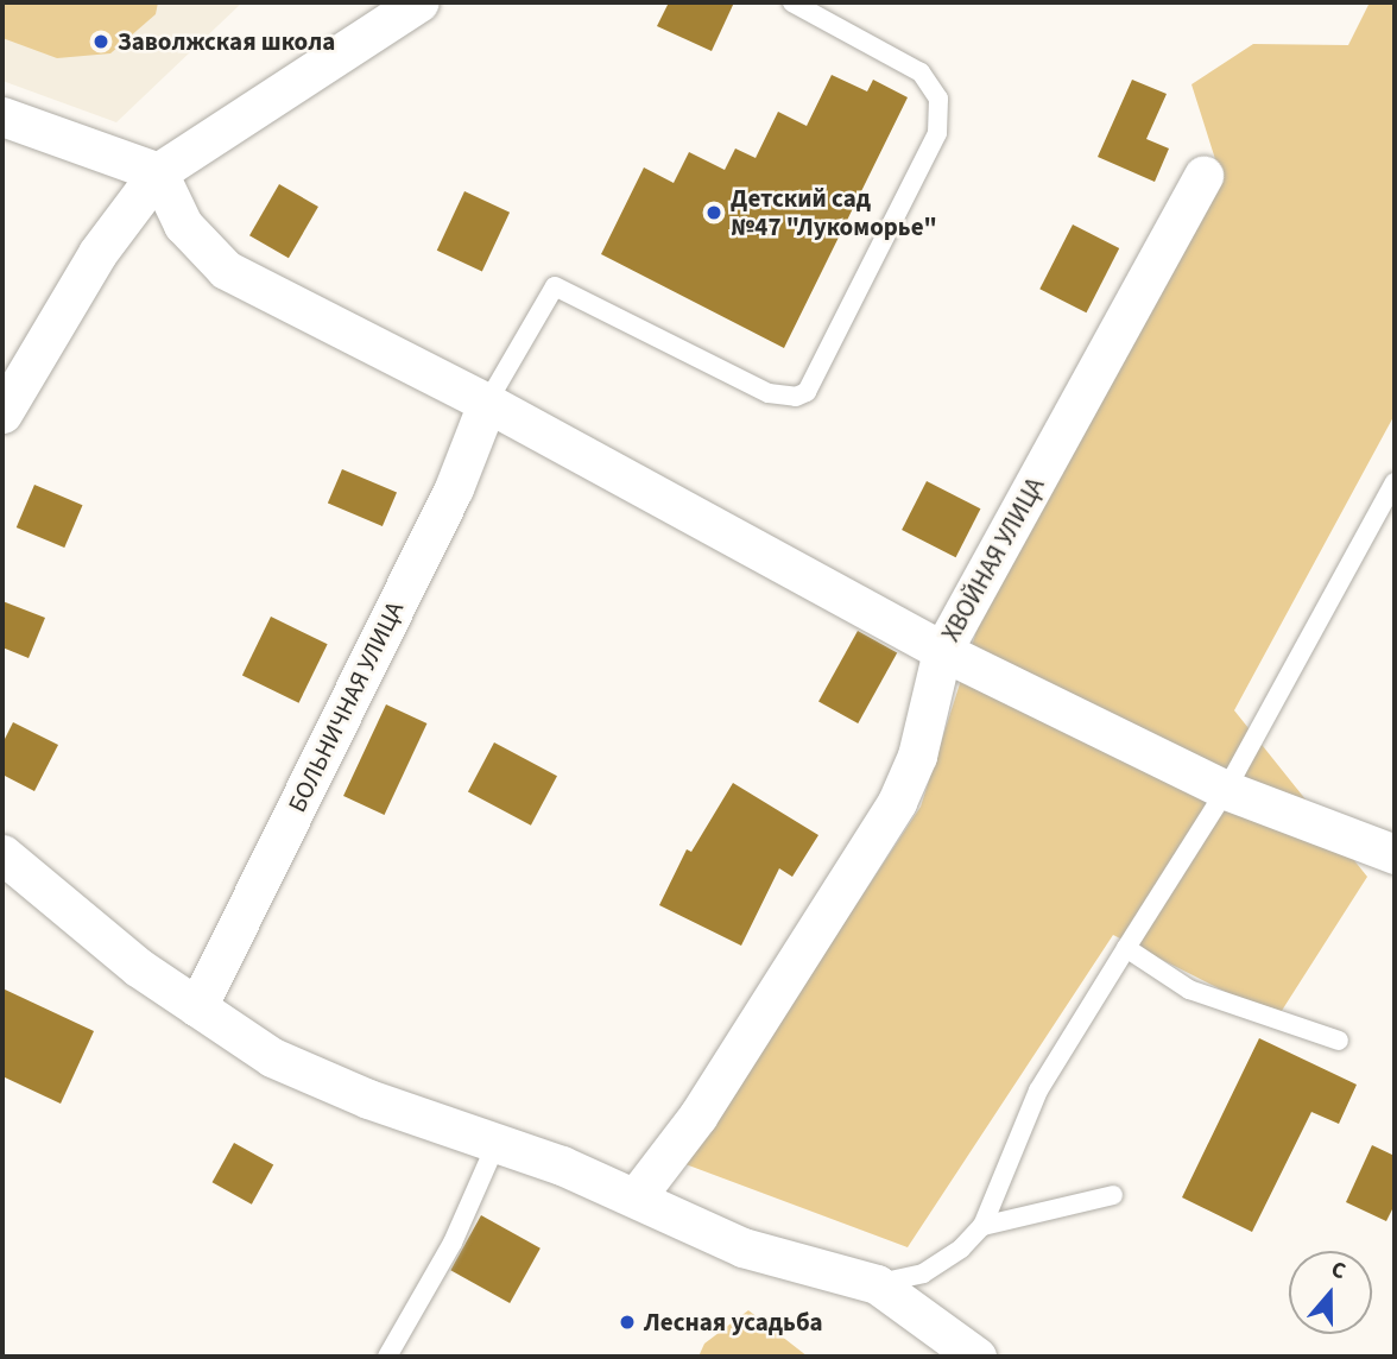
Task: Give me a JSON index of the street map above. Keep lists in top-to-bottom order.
{
  "streets": {
    "street": ["ХВОЙНАЯ УЛИЦА", "БОЛЬНИЧНАЯ УЛИЦА"]
  },
  "places": ["Заволжская школа", "Детский сад №47 \"Лукоморье\"", "Лесная усадьба"],
  "north": "top"
}
